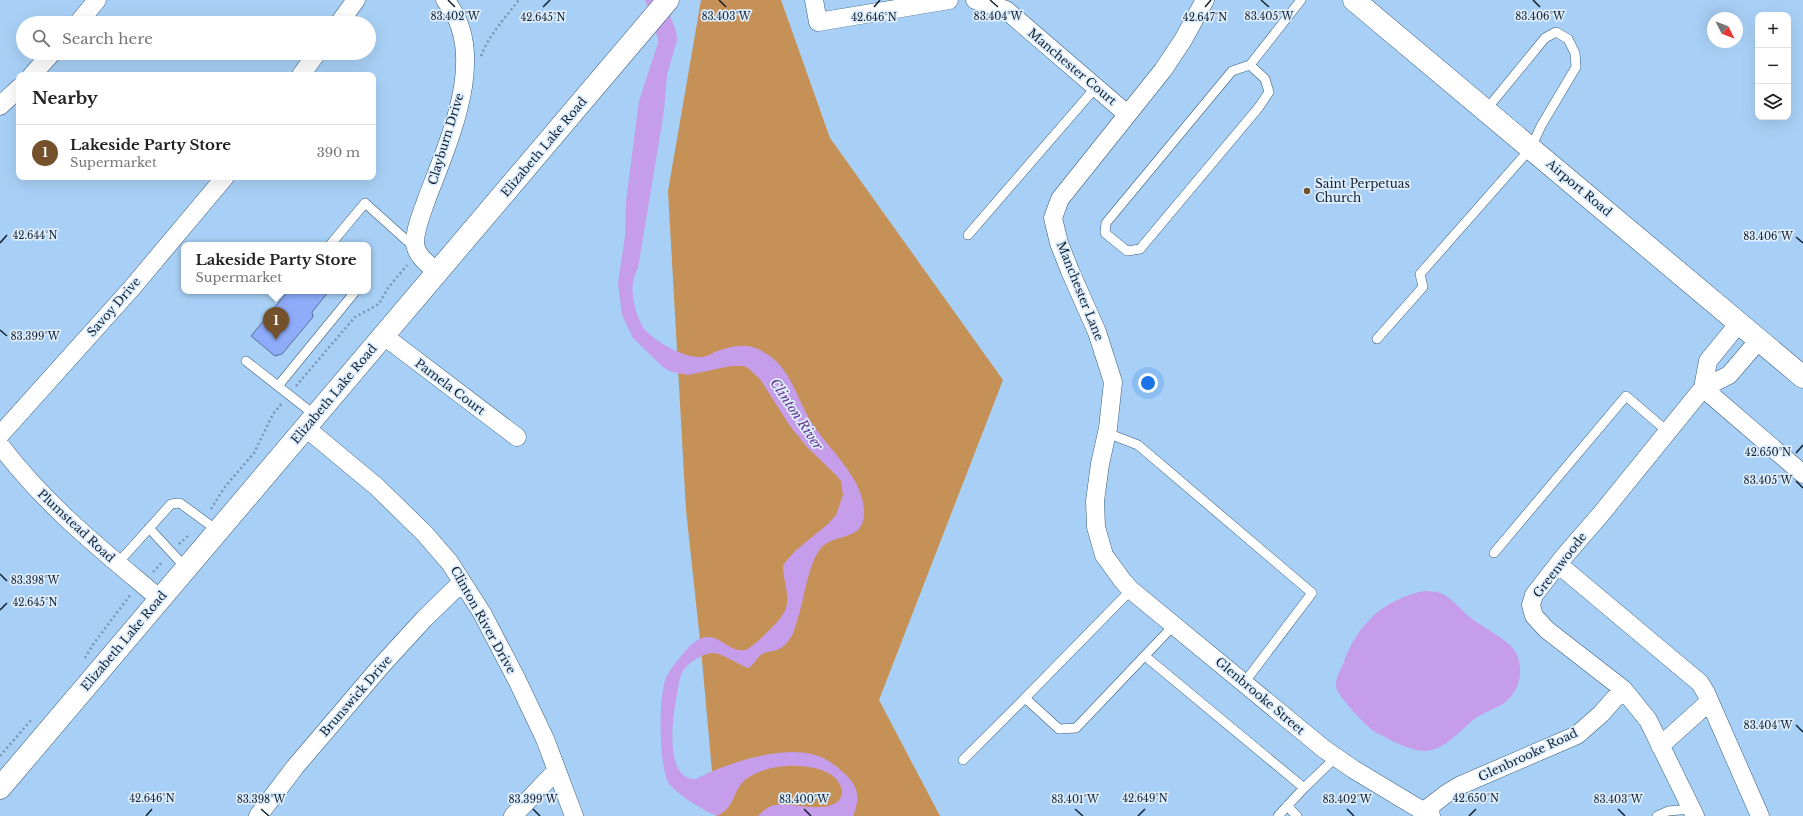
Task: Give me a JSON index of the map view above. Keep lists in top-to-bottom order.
{
  "streets": {
    "street": [
      "Manchester Court",
      "Clayburn Drive",
      "Elizabeth Lake Road",
      "Airport Road",
      "Manchester Lane",
      "Savoy Drive",
      "Pamela Court",
      "Plumstead Road",
      "Greenwoode",
      "Clinton River Drive",
      "Brunswick Drive",
      "Glenbrooke Street",
      "Glenbrooke Road"
    ]
  },
  "crossings": [
    ["Manchester Court", "Manchester Lane"],
    ["Elizabeth Lake Road", "Pamela Court"],
    ["Elizabeth Lake Road", "Plumstead Road"],
    ["Elizabeth Lake Road", "Clinton River Drive"],
    ["Airport Road", "Greenwoode"],
    ["Manchester Lane", "Glenbrooke Street"],
    ["Greenwoode", "Glenbrooke Road"],
    ["Clinton River Drive", "Brunswick Drive"],
    ["Glenbrooke Street", "Glenbrooke Road"]
  ],
  "water": ["Clinton River"],
  "places": ["Saint Perpetuas Church"],
  "north": "bottom right",
  "page": {
    "map_buttons": ["+", "−"],
    "search": "Search here",
    "heading": "Nearby",
    "list": [
      {
        "mark": "1",
        "name": "Lakeside Party Store",
        "note": "Supermarket",
        "value": "390 m"
      }
    ],
    "popup": ["Lakeside Party Store", "Supermarket"],
    "pins": "1"
  },
  "coordinates": [
    "83.402°W",
    "83.403°W",
    "83.404°W",
    "83.405°W",
    "83.406°W",
    "42.646°N",
    "42.647°N",
    "42.645°N",
    "42.644°N",
    "83.399°W",
    "42.650°N",
    "83.398°W",
    "42.649°N",
    "83.400°W",
    "83.401°W"
  ]
}
